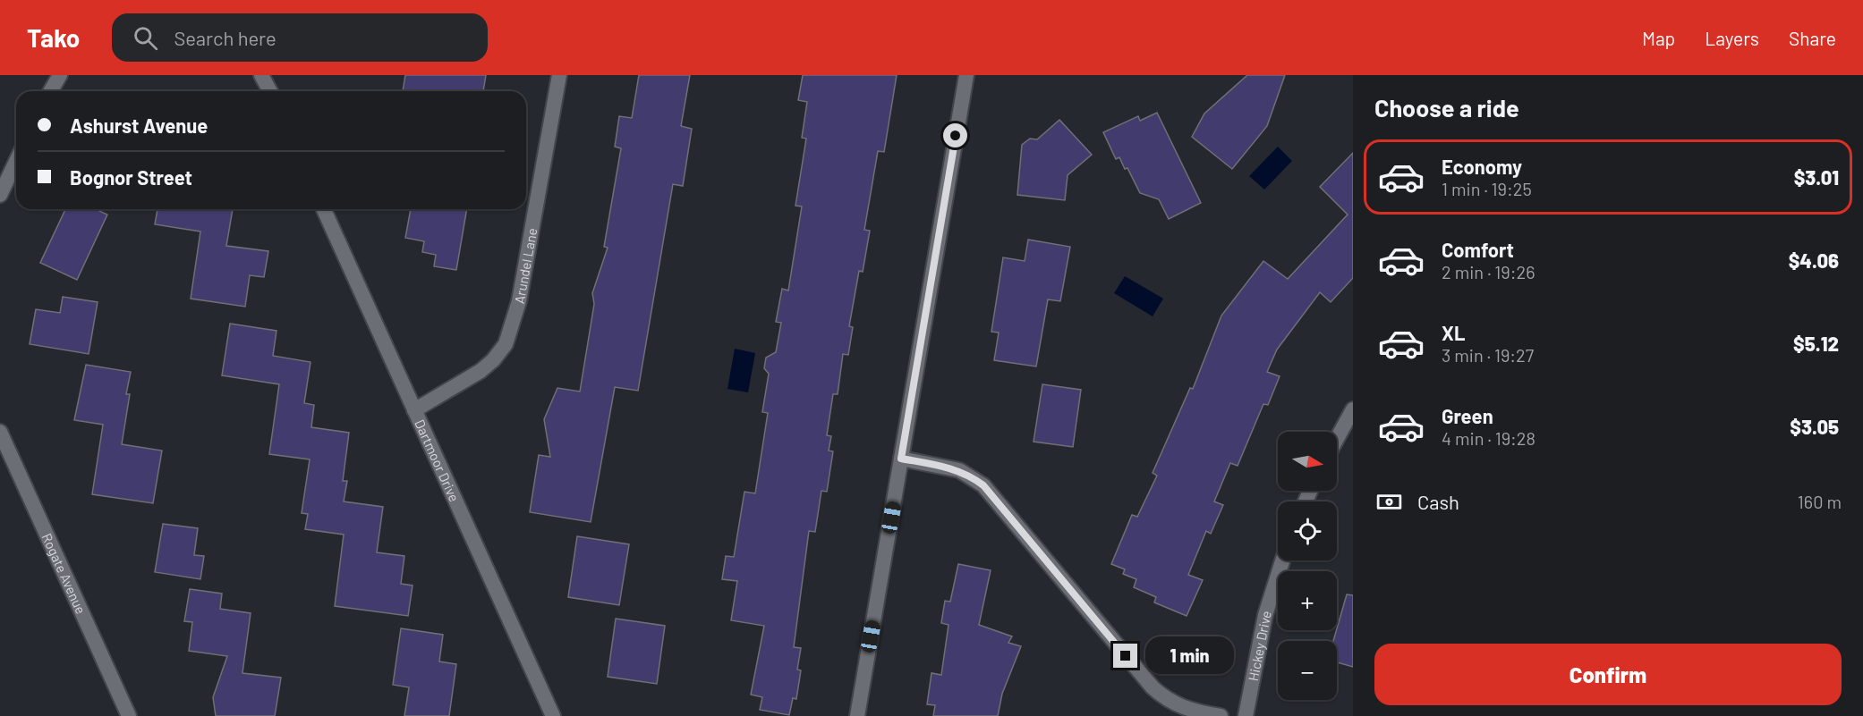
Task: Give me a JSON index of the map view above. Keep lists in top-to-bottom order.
{
  "streets": {
    "street": [
      "Arundel Lane",
      "Dartmoor Drive",
      "Rogate Avenue",
      "Hickey Drive"
    ]
  },
  "crossings": [
    ["Arundel Lane", "Dartmoor Drive"]
  ],
  "north": "right",
  "page": {
    "header": "Tako",
    "search": "Search here",
    "nav": ["Map", "Layers", "Share"],
    "heading": "Choose a ride",
    "banner": ["Ashurst Avenue", "Bognor Street"],
    "list": [
      {
        "name": "Economy",
        "note": "1 min · 19:25",
        "value": "$3.01"
      },
      {
        "name": "Comfort",
        "note": "2 min · 19:26",
        "value": "$4.06"
      },
      {
        "name": "XL",
        "note": "3 min · 19:27",
        "value": "$5.12"
      },
      {
        "name": "Green",
        "note": "4 min · 19:28",
        "value": "$3.05"
      }
    ],
    "map_buttons": ["+", "−"],
    "pay": ["Cash", "160 m"],
    "buttons": "Confirm",
    "bubble": "1 min"
  }
}
